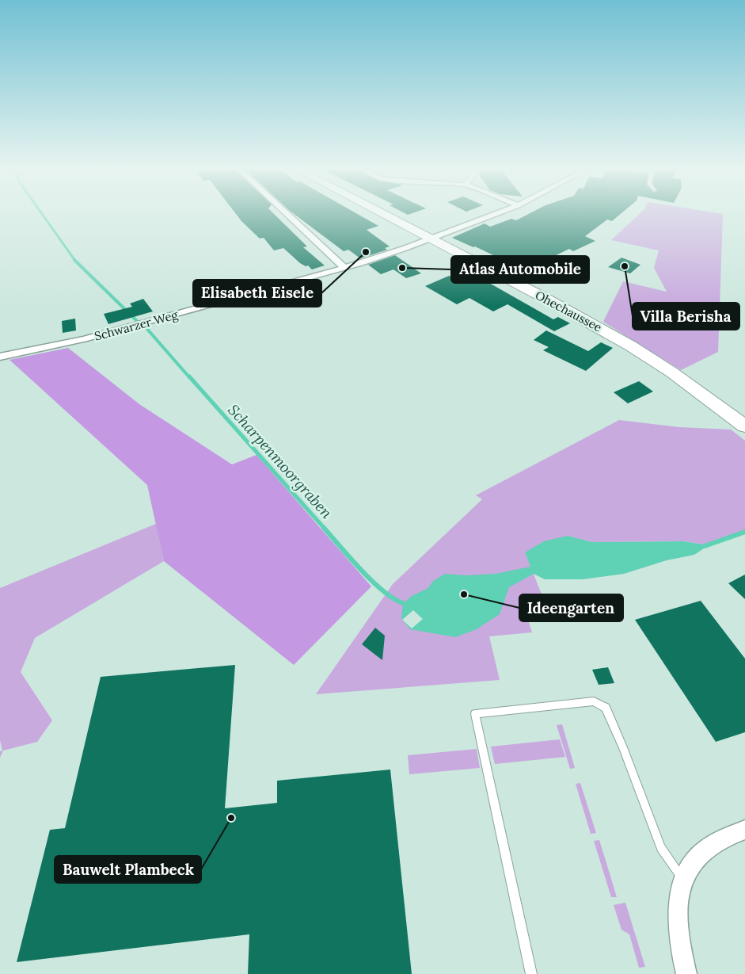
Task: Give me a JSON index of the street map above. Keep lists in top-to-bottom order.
{
  "streets": {
    "main road": ["Ohechaussee"],
    "street": ["Schwarzer Weg"]
  },
  "crossings": [
    ["Ohechaussee", "Schwarzer Weg"]
  ],
  "water": ["Scharpenmoorgraben"],
  "places": [
    "Elisabeth Eisele",
    "Villa Berisha",
    "Atlas Automobile",
    "Ideengarten",
    "Bauwelt Plambeck"
  ]
}
